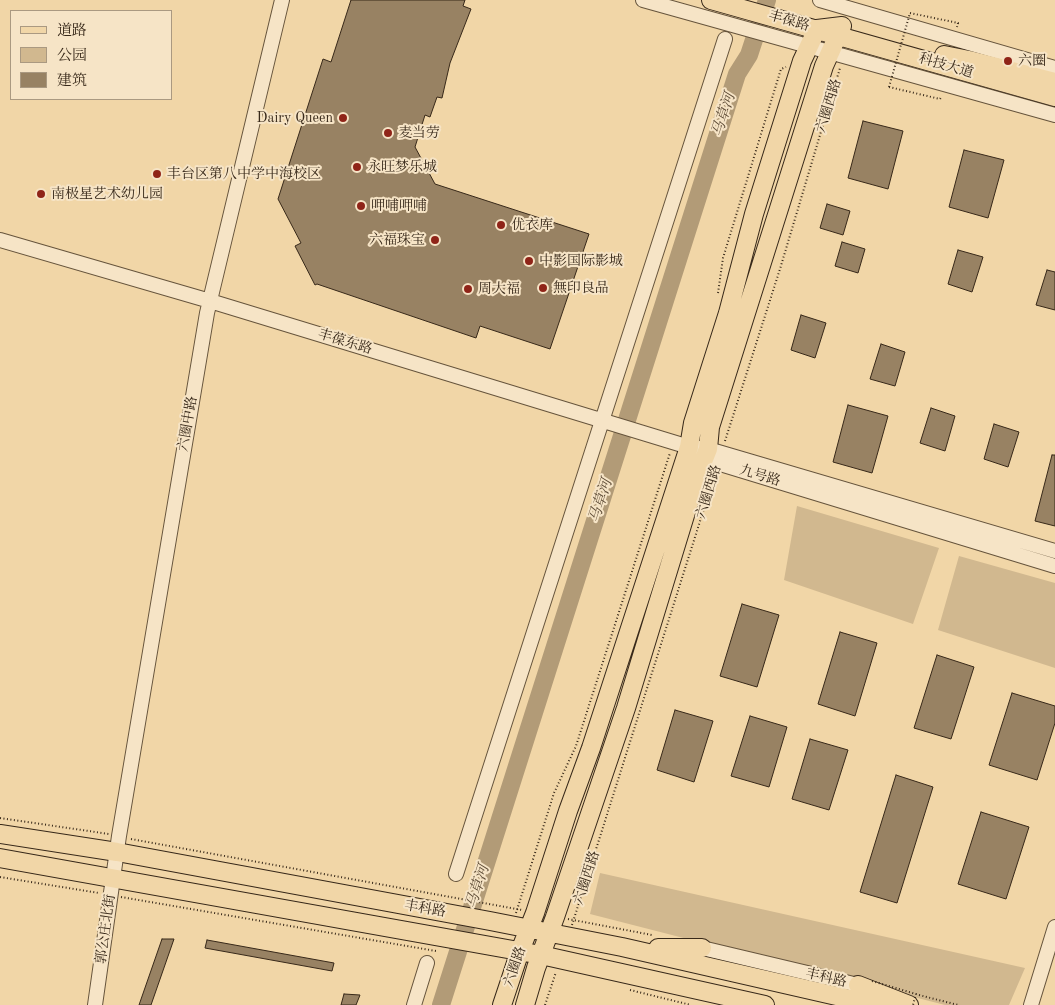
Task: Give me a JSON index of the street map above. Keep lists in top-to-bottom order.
{
  "streets": {
    "main road": [
      "丰葆路",
      "科技大道",
      "六圈西路",
      "丰科路",
      "六圈路"
    ],
    "street": [
      "丰葆东路",
      "六圈中路",
      "九号路",
      "郭公庄北街"
    ]
  },
  "crossings": [
    ["丰葆路", "科技大道"],
    ["丰葆路", "六圈西路"],
    ["科技大道", "六圈西路"],
    ["六圈西路", "九号路"],
    ["六圈西路", "丰科路"],
    ["六圈西路", "六圈路"],
    ["丰葆东路", "六圈中路"],
    ["丰葆东路", "九号路"],
    ["六圈中路", "丰科路"],
    ["六圈中路", "郭公庄北街"],
    ["丰科路", "郭公庄北街"],
    ["丰科路", "六圈路"]
  ],
  "water": ["马草河"],
  "places": [
    "六圈",
    "Dairy Queen",
    "麦当劳",
    "永旺梦乐城",
    "丰台区第八中学中海校区",
    "南极星艺术幼儿园",
    "呷哺呷哺",
    "优衣库",
    "六福珠宝",
    "中影国际影城",
    "無印良品",
    "周大福"
  ],
  "legend": ["道路", "公园", "建筑"]
}
